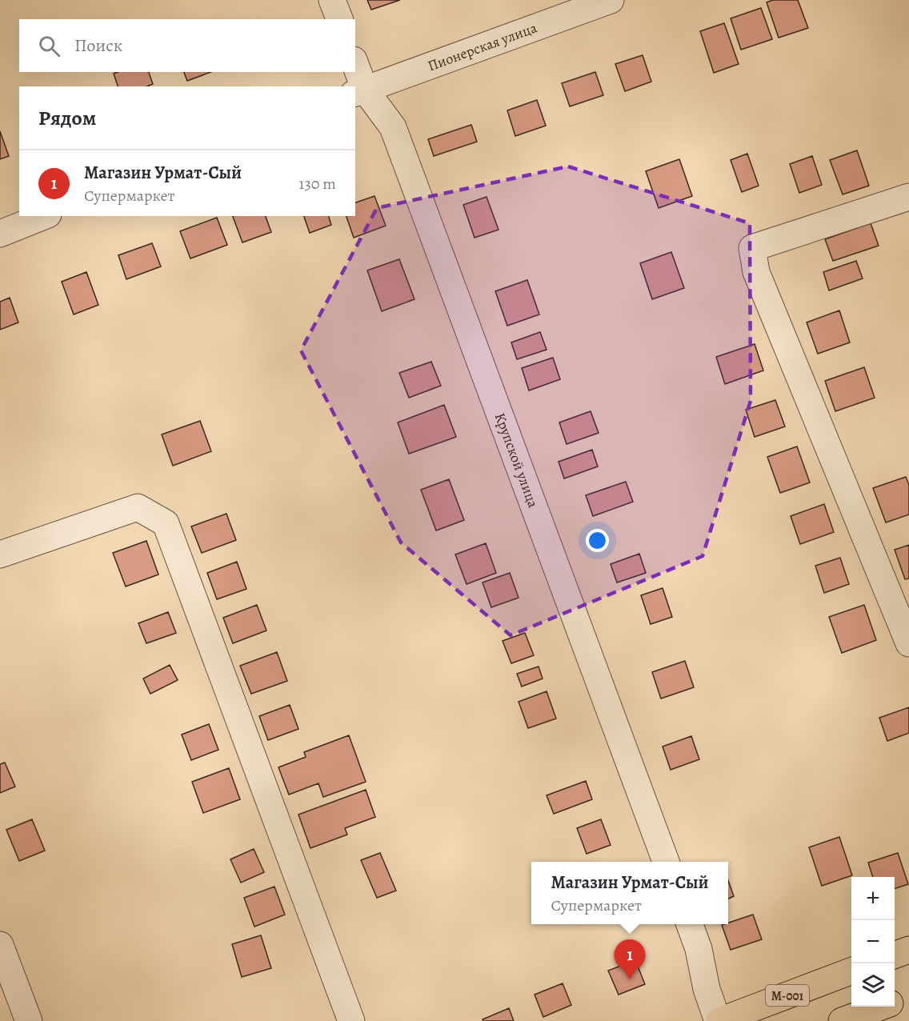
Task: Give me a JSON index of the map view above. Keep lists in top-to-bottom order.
{
  "streets": {
    "main road": ["M-001"],
    "street": ["Пионерская улица", "Крупской улица"]
  },
  "crossings": [
    ["Пионерская улица", "Крупской улица"]
  ],
  "page": {
    "search": "Поиск",
    "heading": "Рядом",
    "list": [
      {
        "mark": "1",
        "name": "Магазин Урмат-Сый",
        "note": "Супермаркет",
        "value": "130 m"
      }
    ],
    "popup": ["Магазин Урмат-Сый", "Супермаркет"],
    "map_buttons": ["+", "−"],
    "pins": "1"
  }
}
